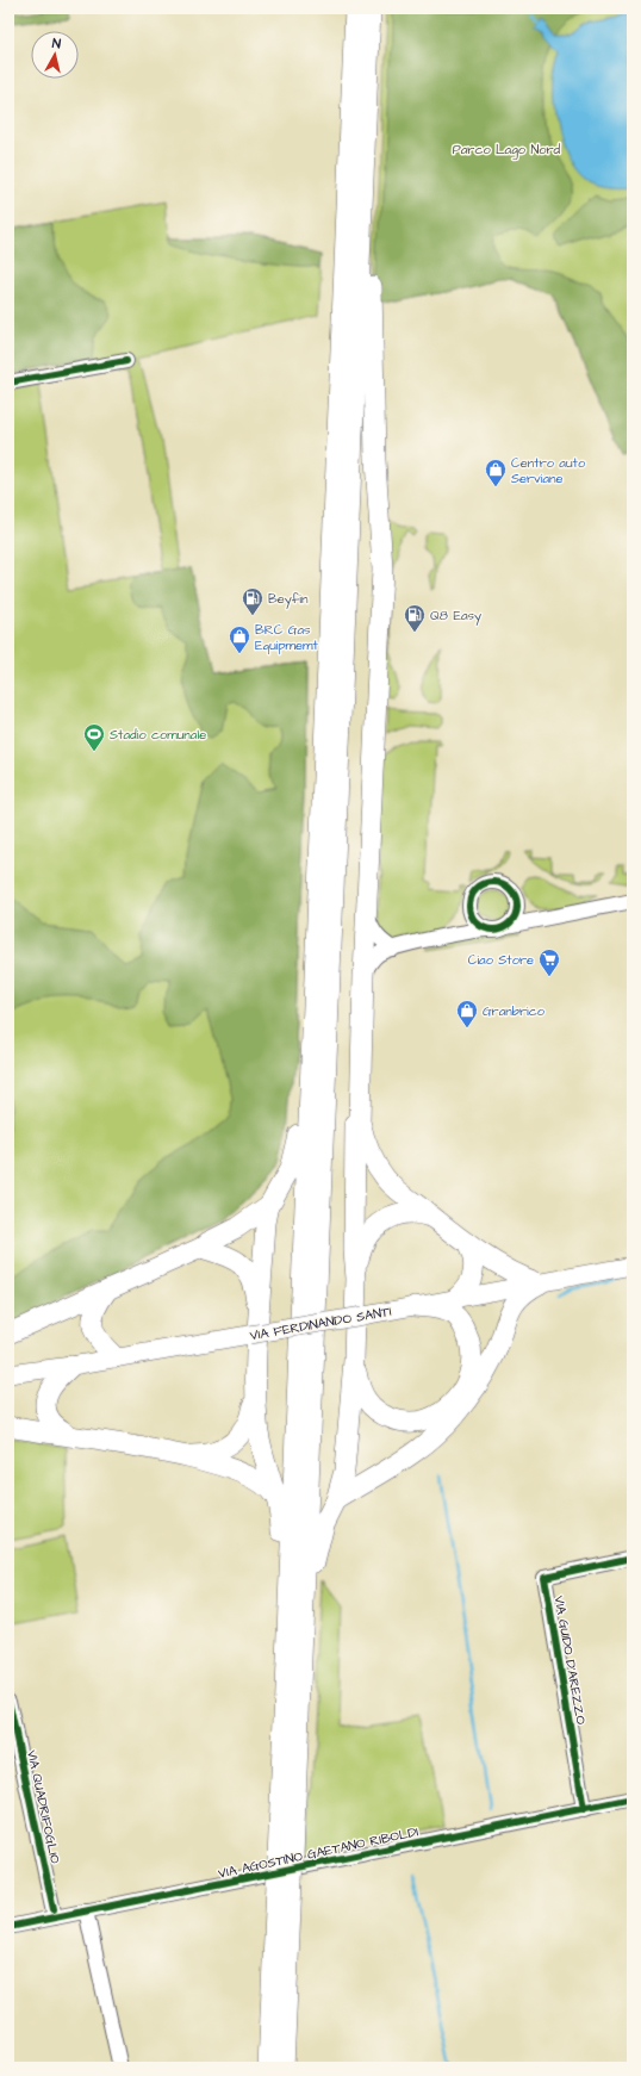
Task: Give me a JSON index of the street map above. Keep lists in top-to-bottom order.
{
  "streets": {
    "main road": ["VIA FERDINANDO SANTI"],
    "street": ["VIA GUIDO D'AREZZO", "VIA QUADRIFOGLIO", "VIA AGOSTINO GAETANO RIBOLDI"]
  },
  "crossings": [
    ["VIA GUIDO D'AREZZO", "VIA AGOSTINO GAETANO RIBOLDI"],
    ["VIA QUADRIFOGLIO", "VIA AGOSTINO GAETANO RIBOLDI"]
  ],
  "parks": ["Parco Lago Nord"],
  "places": {
    "shop": ["Centro auto Serviane", "BRC Gas Equipmemt", "Granbrico"],
    "fuel station": ["Beyfin", "Q8 Easy"],
    "sports": ["Stadio comunale"],
    "supermarket": ["Ciao Store"]
  },
  "north": "top"
}
